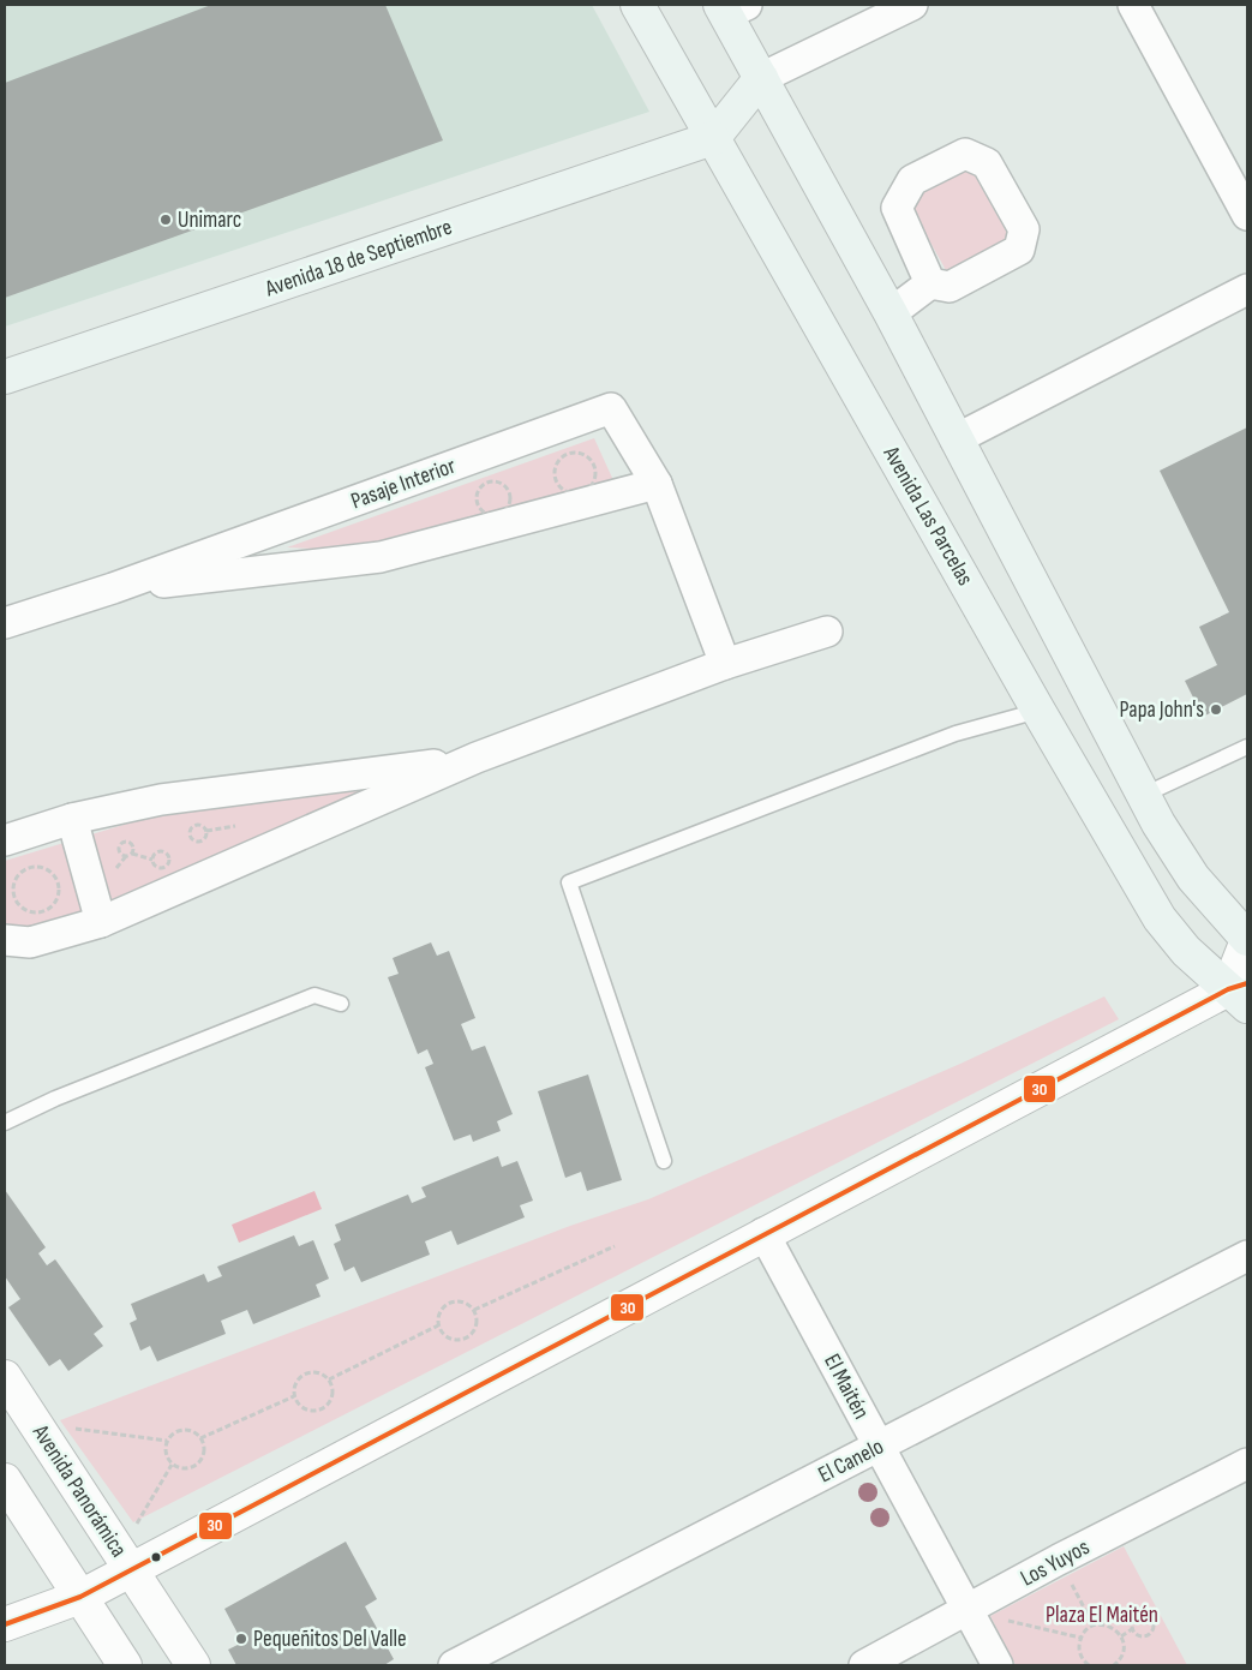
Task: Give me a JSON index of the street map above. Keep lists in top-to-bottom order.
{
  "streets": {
    "main road": ["Avenida 18 de Septiembre", "Avenida Las Parcelas"],
    "street": [
      "Pasaje Interior",
      "El Maitén",
      "El Canelo",
      "Avenida Panorámica",
      "Los Yuyos"
    ]
  },
  "crossings": [
    ["Avenida 18 de Septiembre", "Avenida Las Parcelas"],
    ["El Maitén", "El Canelo"],
    ["El Maitén", "Los Yuyos"]
  ],
  "parks": ["Plaza El Maitén"],
  "places": ["Unimarc", "Papa John's", "Pequeñitos Del Valle"],
  "lines": ["transit line 30"]
}
